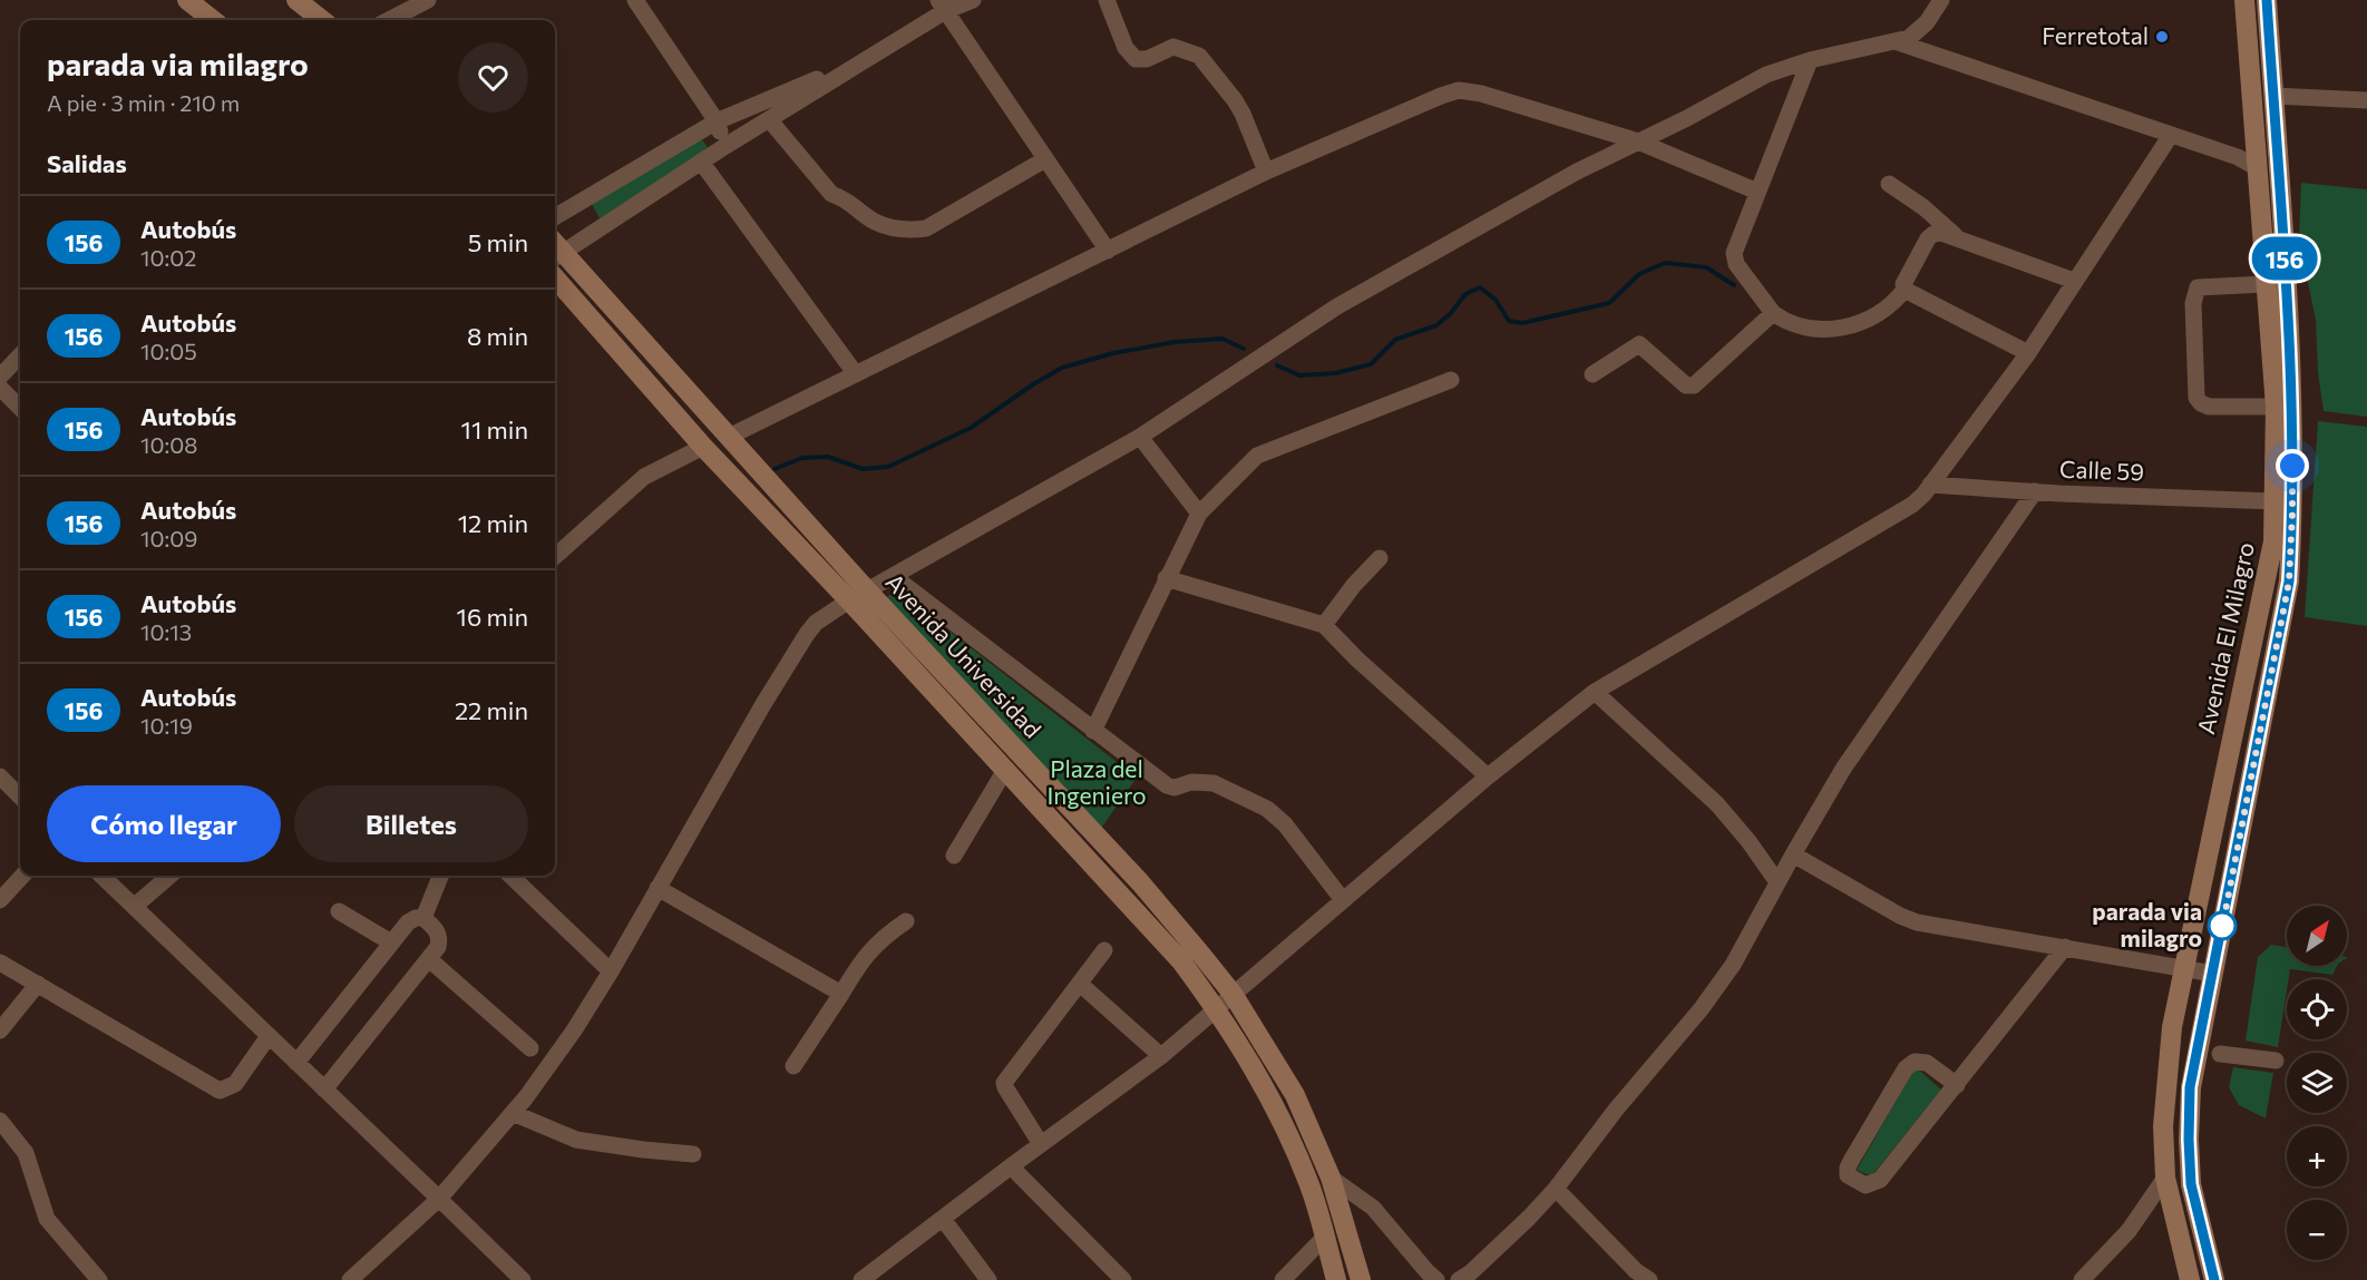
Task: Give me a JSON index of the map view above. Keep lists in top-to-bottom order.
{
  "streets": {
    "street": ["Calle 59", "Avenida El Milagro", "Avenida Universidad"]
  },
  "crossings": [
    ["Calle 59", "Avenida El Milagro"]
  ],
  "parks": ["Plaza del Ingeniero"],
  "places": ["Ferretotal", "parada via milagro"],
  "lines": ["bus line 156"],
  "north": "top right",
  "page": {
    "on_map": "156",
    "heading": [
      ["parada via milagro", "A pie · 3 min · 210 m"],
      "Salidas"
    ],
    "list": [
      {
        "mark": "156",
        "name": "Autobús",
        "note": "10:02",
        "value": "5 min"
      },
      {
        "mark": "156",
        "name": "Autobús",
        "note": "10:05",
        "value": "8 min"
      },
      {
        "mark": "156",
        "name": "Autobús",
        "note": "10:08",
        "value": "11 min"
      },
      {
        "mark": "156",
        "name": "Autobús",
        "note": "10:09",
        "value": "12 min"
      },
      {
        "mark": "156",
        "name": "Autobús",
        "note": "10:13",
        "value": "16 min"
      },
      {
        "mark": "156",
        "name": "Autobús",
        "note": "10:19",
        "value": "22 min"
      }
    ],
    "buttons": ["Cómo llegar", "Billetes"],
    "map_buttons": ["+", "−"]
  }
}
